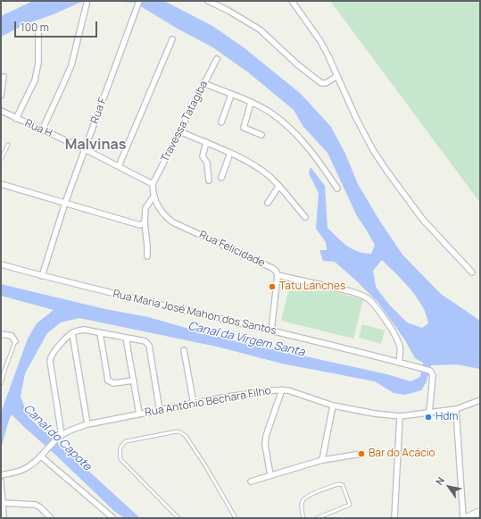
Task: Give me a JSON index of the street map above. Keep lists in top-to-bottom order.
{
  "streets": {
    "street": [
      "Rua F",
      "Travessa Tatagiba",
      "Rua H",
      "Rua Felicidade",
      "Rua Maria José Mahon dos Santos",
      "Rua Antônio Bechara Filho"
    ]
  },
  "crossings": [
    ["Rua F", "Rua H"],
    ["Rua F", "Rua Maria José Mahon dos Santos"],
    ["Travessa Tatagiba", "Rua H"],
    ["Travessa Tatagiba", "Rua Felicidade"],
    ["Rua H", "Rua Felicidade"],
    ["Rua Maria José Mahon dos Santos", "Rua Antônio Bechara Filho"]
  ],
  "districts": ["Malvinas"],
  "water": ["Canal da Virgem Santa", "Canal do Capote"],
  "places": ["Tatu Lanches", "Hdm", "Bar do Acácio"],
  "scale_bar": "100 m",
  "north": "top left"
}
